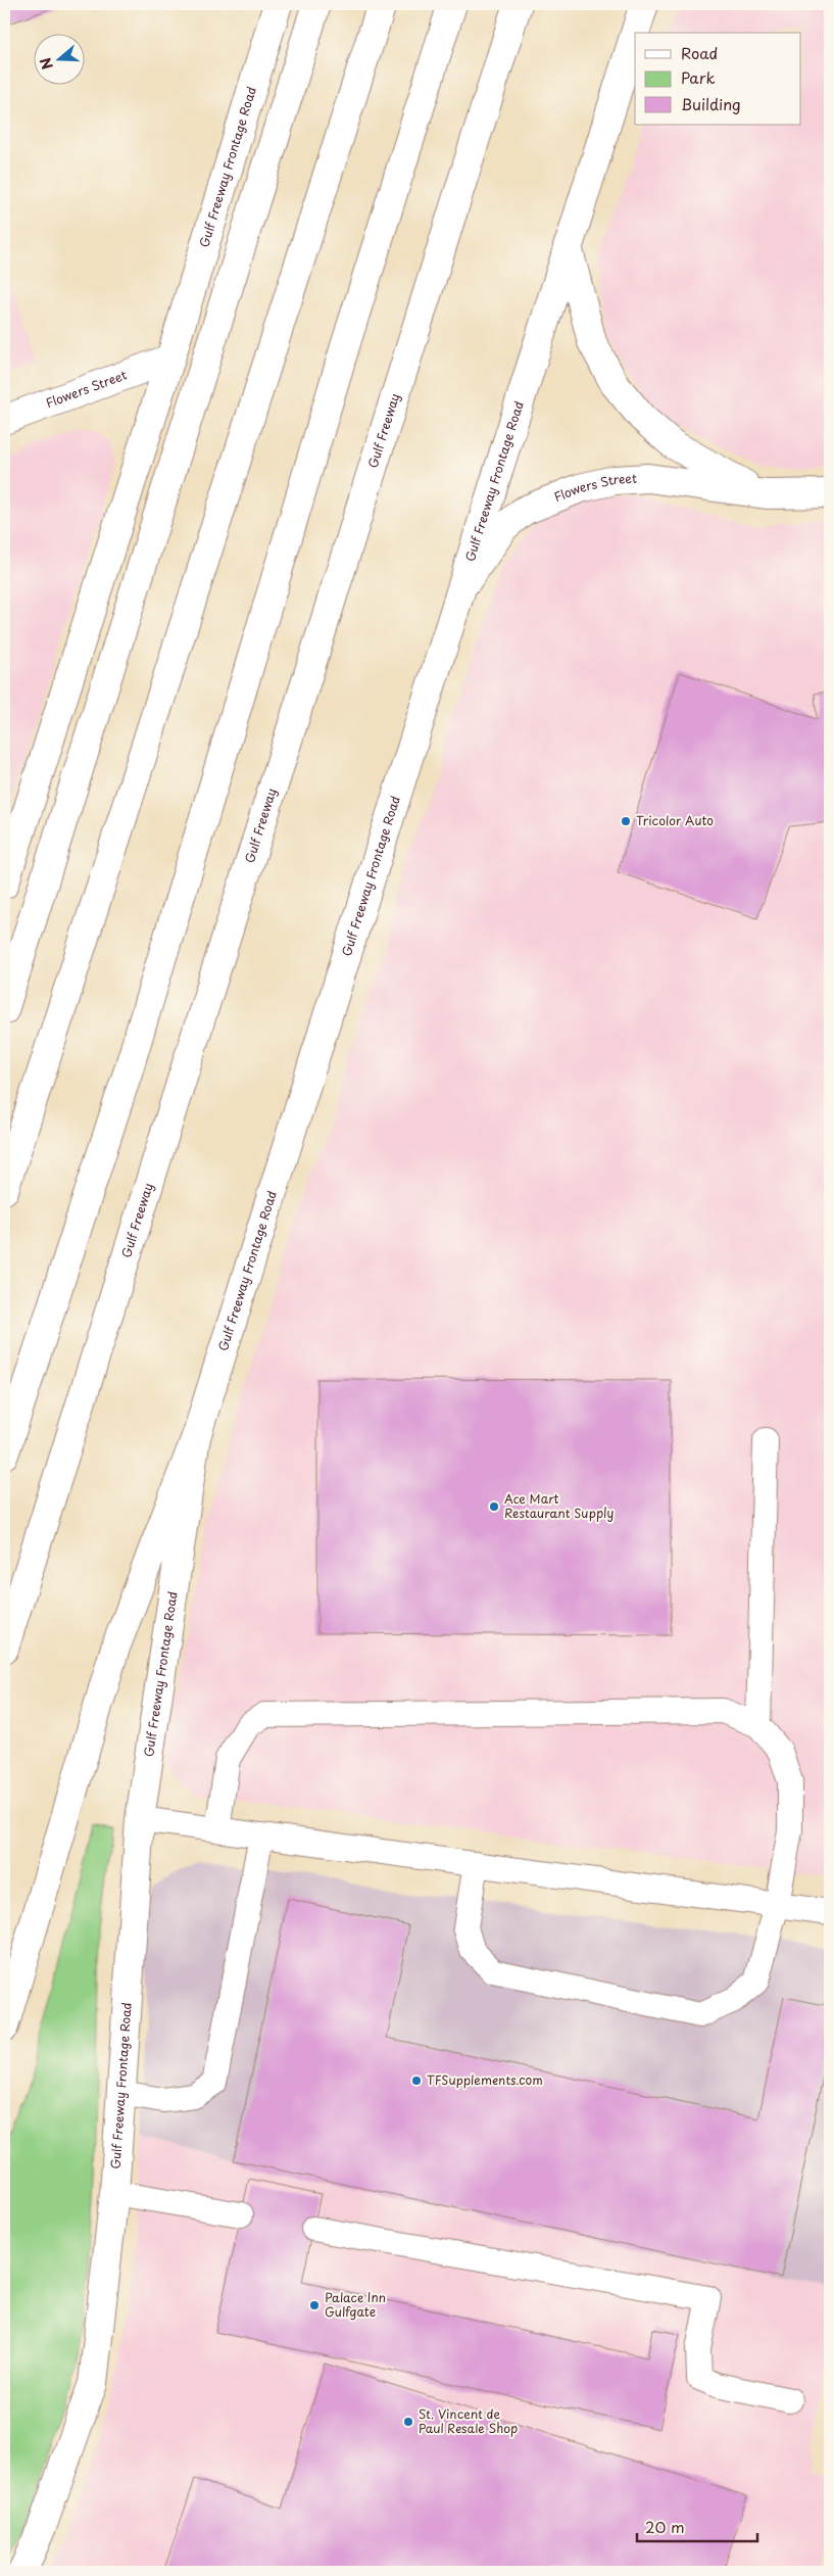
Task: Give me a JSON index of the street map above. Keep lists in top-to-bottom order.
{
  "streets": {
    "main road": ["Gulf Freeway Frontage Road", "Flowers Street", "Gulf Freeway"]
  },
  "crossings": [
    ["Gulf Freeway Frontage Road", "Flowers Street"]
  ],
  "places": [
    "Tricolor Auto",
    "Ace Mart Restaurant Supply",
    "TFSupplements.com",
    "Palace Inn Gulfgate",
    "St. Vincent de Paul Resale Shop"
  ],
  "legend": ["Road", "Park", "Building"],
  "scale_bar": "20 m",
  "north": "left"
}
